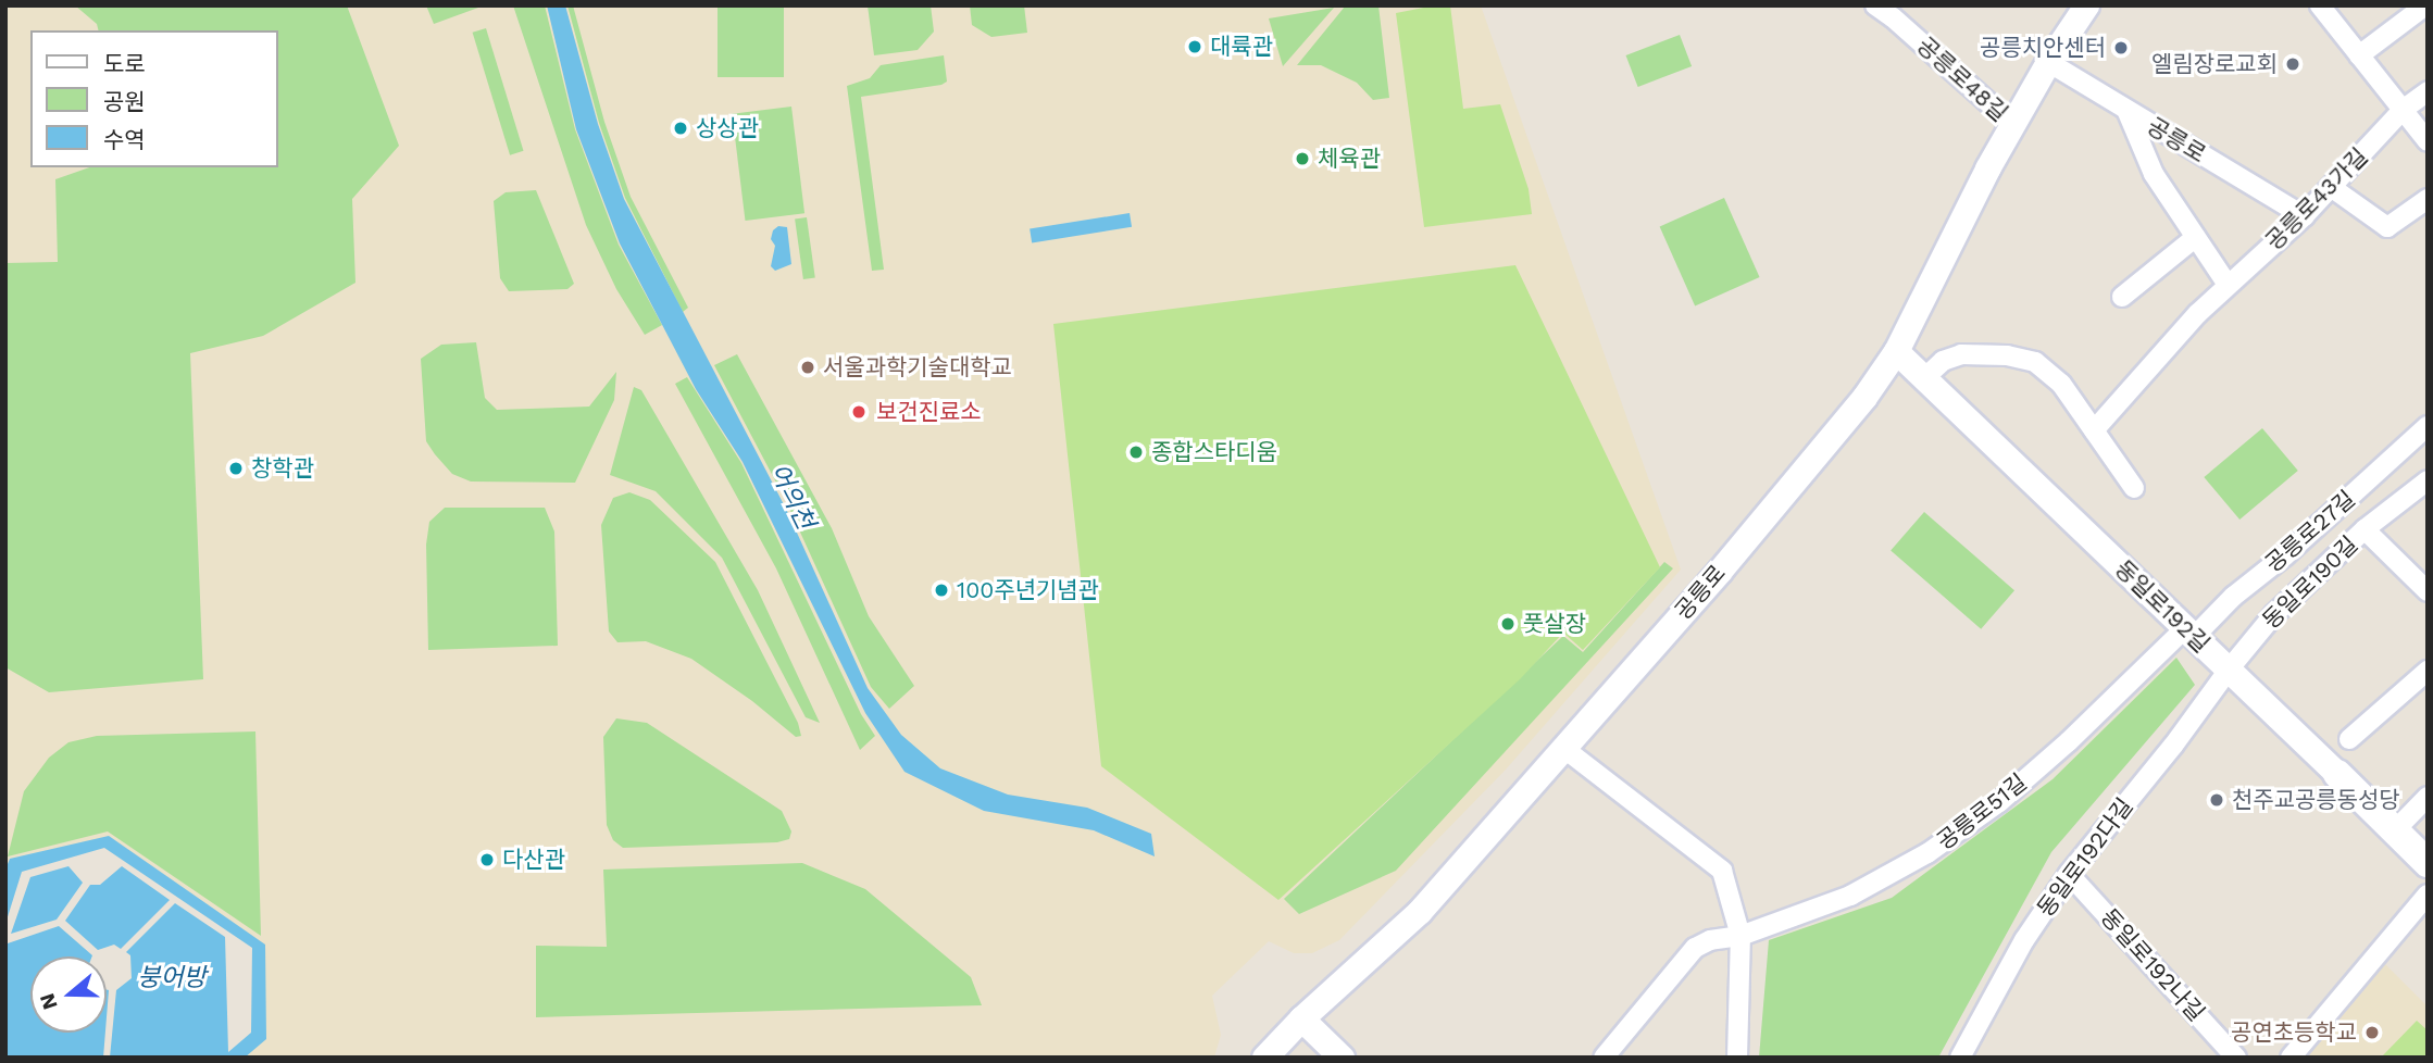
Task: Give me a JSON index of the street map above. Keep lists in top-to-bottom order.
{
  "streets": {
    "main road": ["동일로192길"],
    "street": [
      "공릉로48길",
      "공릉로",
      "공릉로43가길",
      "공릉로27길",
      "동일로190길",
      "공릉로51길",
      "동일로192다길",
      "동일로192나길"
    ]
  },
  "crossings": [
    ["공릉로48길", "공릉로"],
    ["공릉로", "공릉로43가길"],
    ["공릉로", "동일로192길"],
    ["공릉로27길", "동일로192길"],
    ["공릉로27길", "공릉로51길"],
    ["동일로190길", "동일로192길"],
    ["동일로190길", "동일로192다길"],
    ["동일로192길", "공릉로51길"],
    ["동일로192길", "동일로192다길"],
    ["동일로192다길", "동일로192나길"]
  ],
  "water": ["어의천", "붕어방"],
  "places": [
    "대륙관",
    "공릉치안센터",
    "엘림장로교회",
    "상상관",
    "체육관",
    "서울과학기술대학교",
    "보건진료소",
    "종합스타디움",
    "창학관",
    "100주년기념관",
    "풋살장",
    "천주교공릉동성당",
    "다산관",
    "공연초등학교"
  ],
  "legend": ["도로", "공원", "수역"],
  "north": "left"
}
